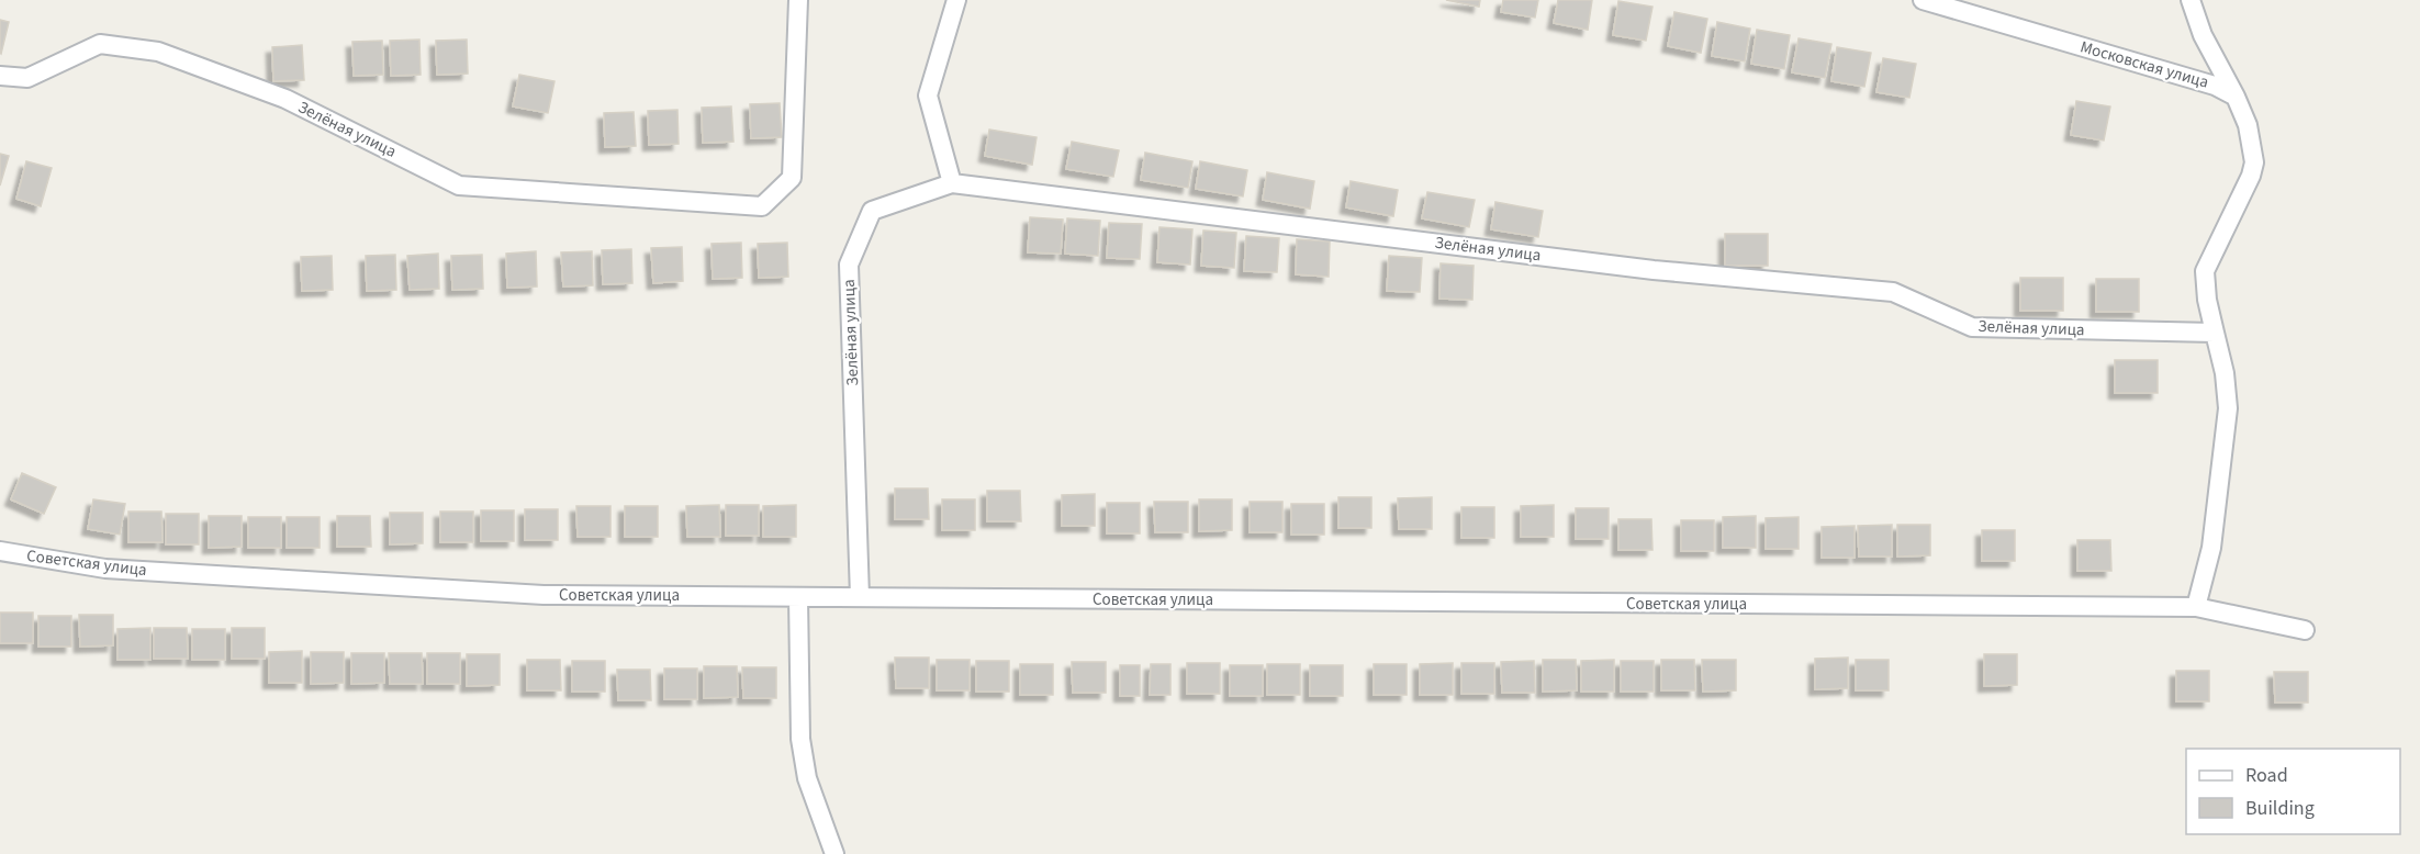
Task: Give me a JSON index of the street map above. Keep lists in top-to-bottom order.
{
  "streets": {
    "street": ["Московская улица", "Зелёная улица", "Советская улица"]
  },
  "crossings": [
    ["Зелёная улица", "Советская улица"]
  ],
  "legend": ["Road", "Building"]
}
